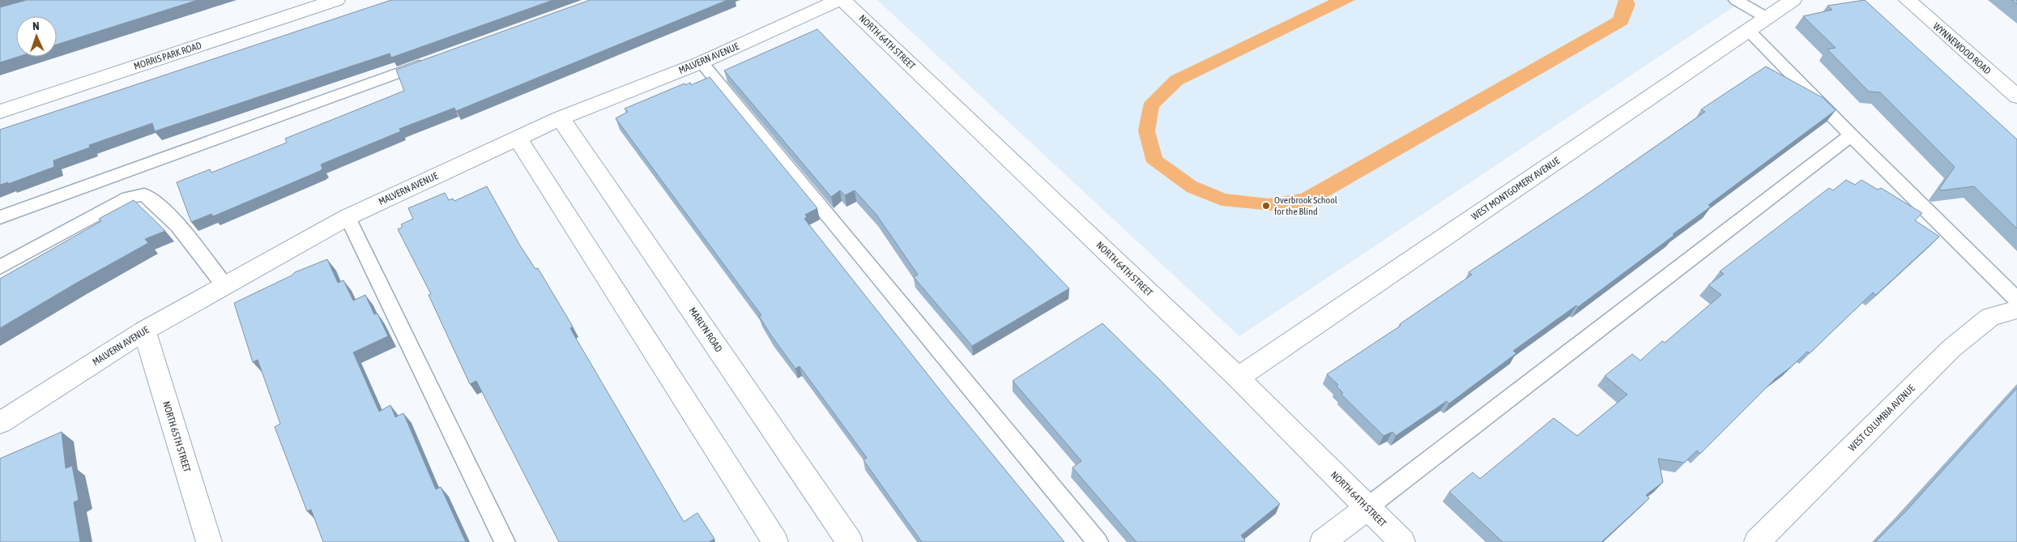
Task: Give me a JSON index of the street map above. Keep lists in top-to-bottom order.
{
  "streets": {
    "street": [
      "NORTH 64TH STREET",
      "WYNNEWOOD ROAD",
      "MORRIS PARK ROAD",
      "MALVERN AVENUE",
      "WEST MONTGOMERY AVENUE",
      "MARLYN ROAD",
      "WEST COLUMBIA AVENUE",
      "NORTH 65TH STREET"
    ]
  },
  "crossings": [
    ["NORTH 64TH STREET", "WEST MONTGOMERY AVENUE"],
    ["MALVERN AVENUE", "MARLYN ROAD"],
    ["MALVERN AVENUE", "NORTH 65TH STREET"]
  ],
  "places": ["Overbrook School for the Blind"],
  "north": "top"
}
